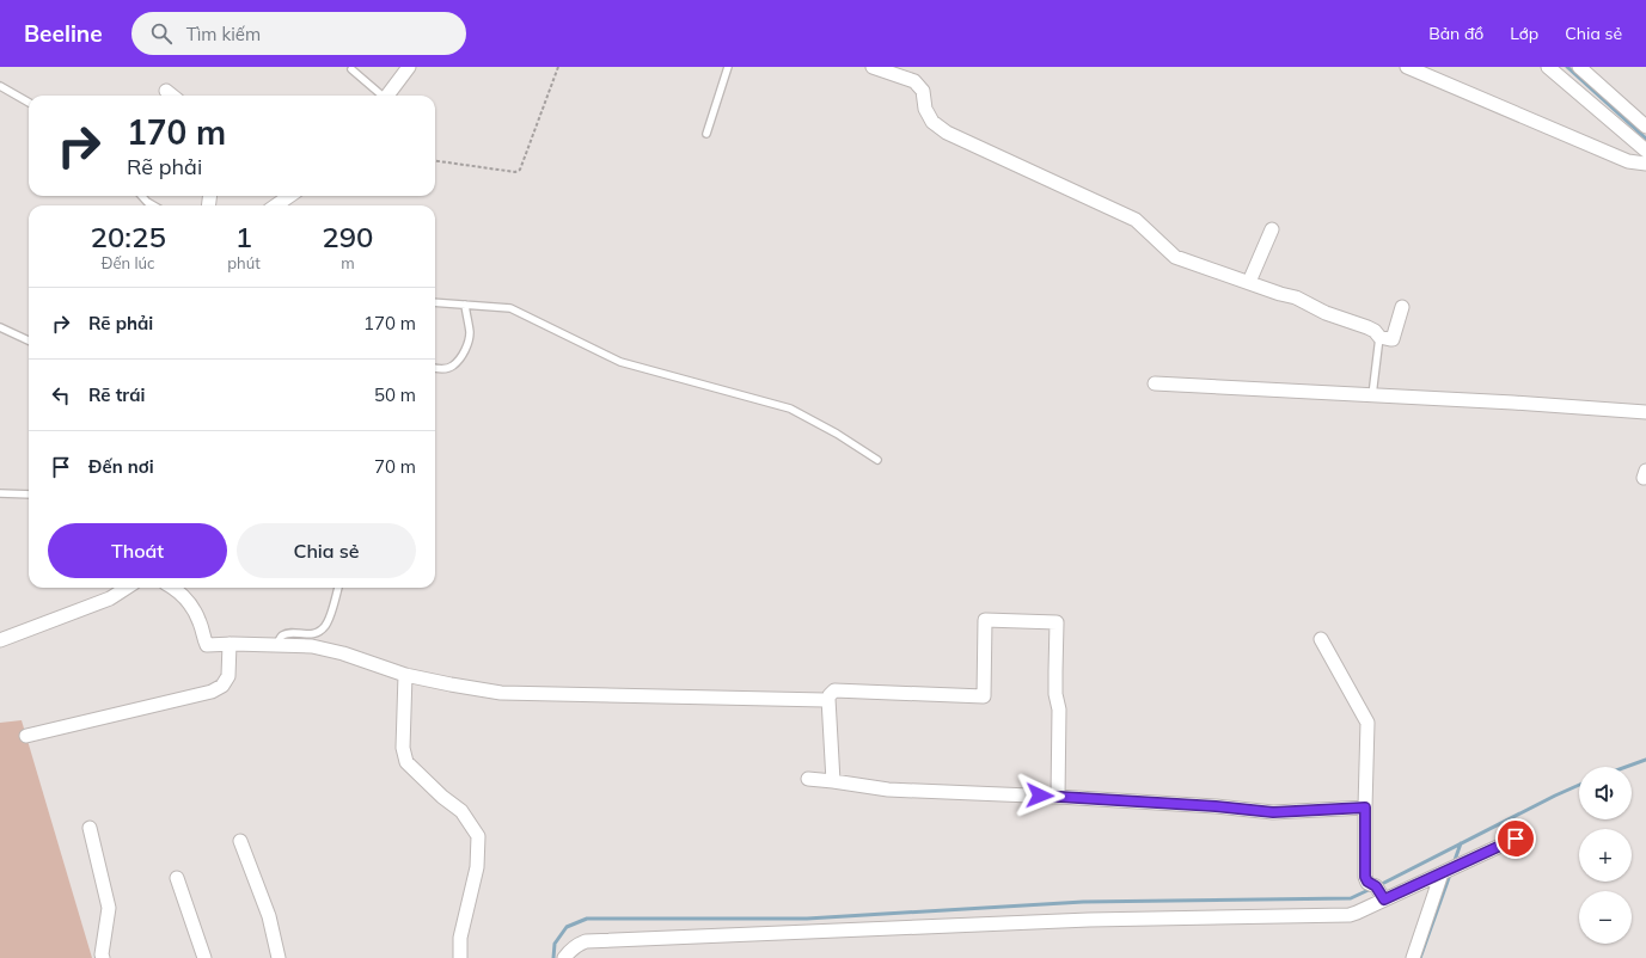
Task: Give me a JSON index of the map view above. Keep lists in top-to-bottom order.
{
  "page": {
    "header": "Beeline",
    "search": "Tìm kiếm",
    "nav": ["Bản đồ", "Lớp", "Chia sẻ"],
    "turn": ["170 m", "Rẽ phải"],
    "eta": [
      "20:25",
      "Đến lúc",
      "1",
      "phút",
      "290",
      "m"
    ],
    "list": [
      {
        "name": "Rẽ phải",
        "value": "170 m"
      },
      {
        "name": "Rẽ trái",
        "value": "50 m"
      },
      {
        "name": "Đến nơi",
        "value": "70 m"
      }
    ],
    "buttons": ["Thoát", "Chia sẻ"],
    "map_buttons": ["+", "−"]
  }
}
